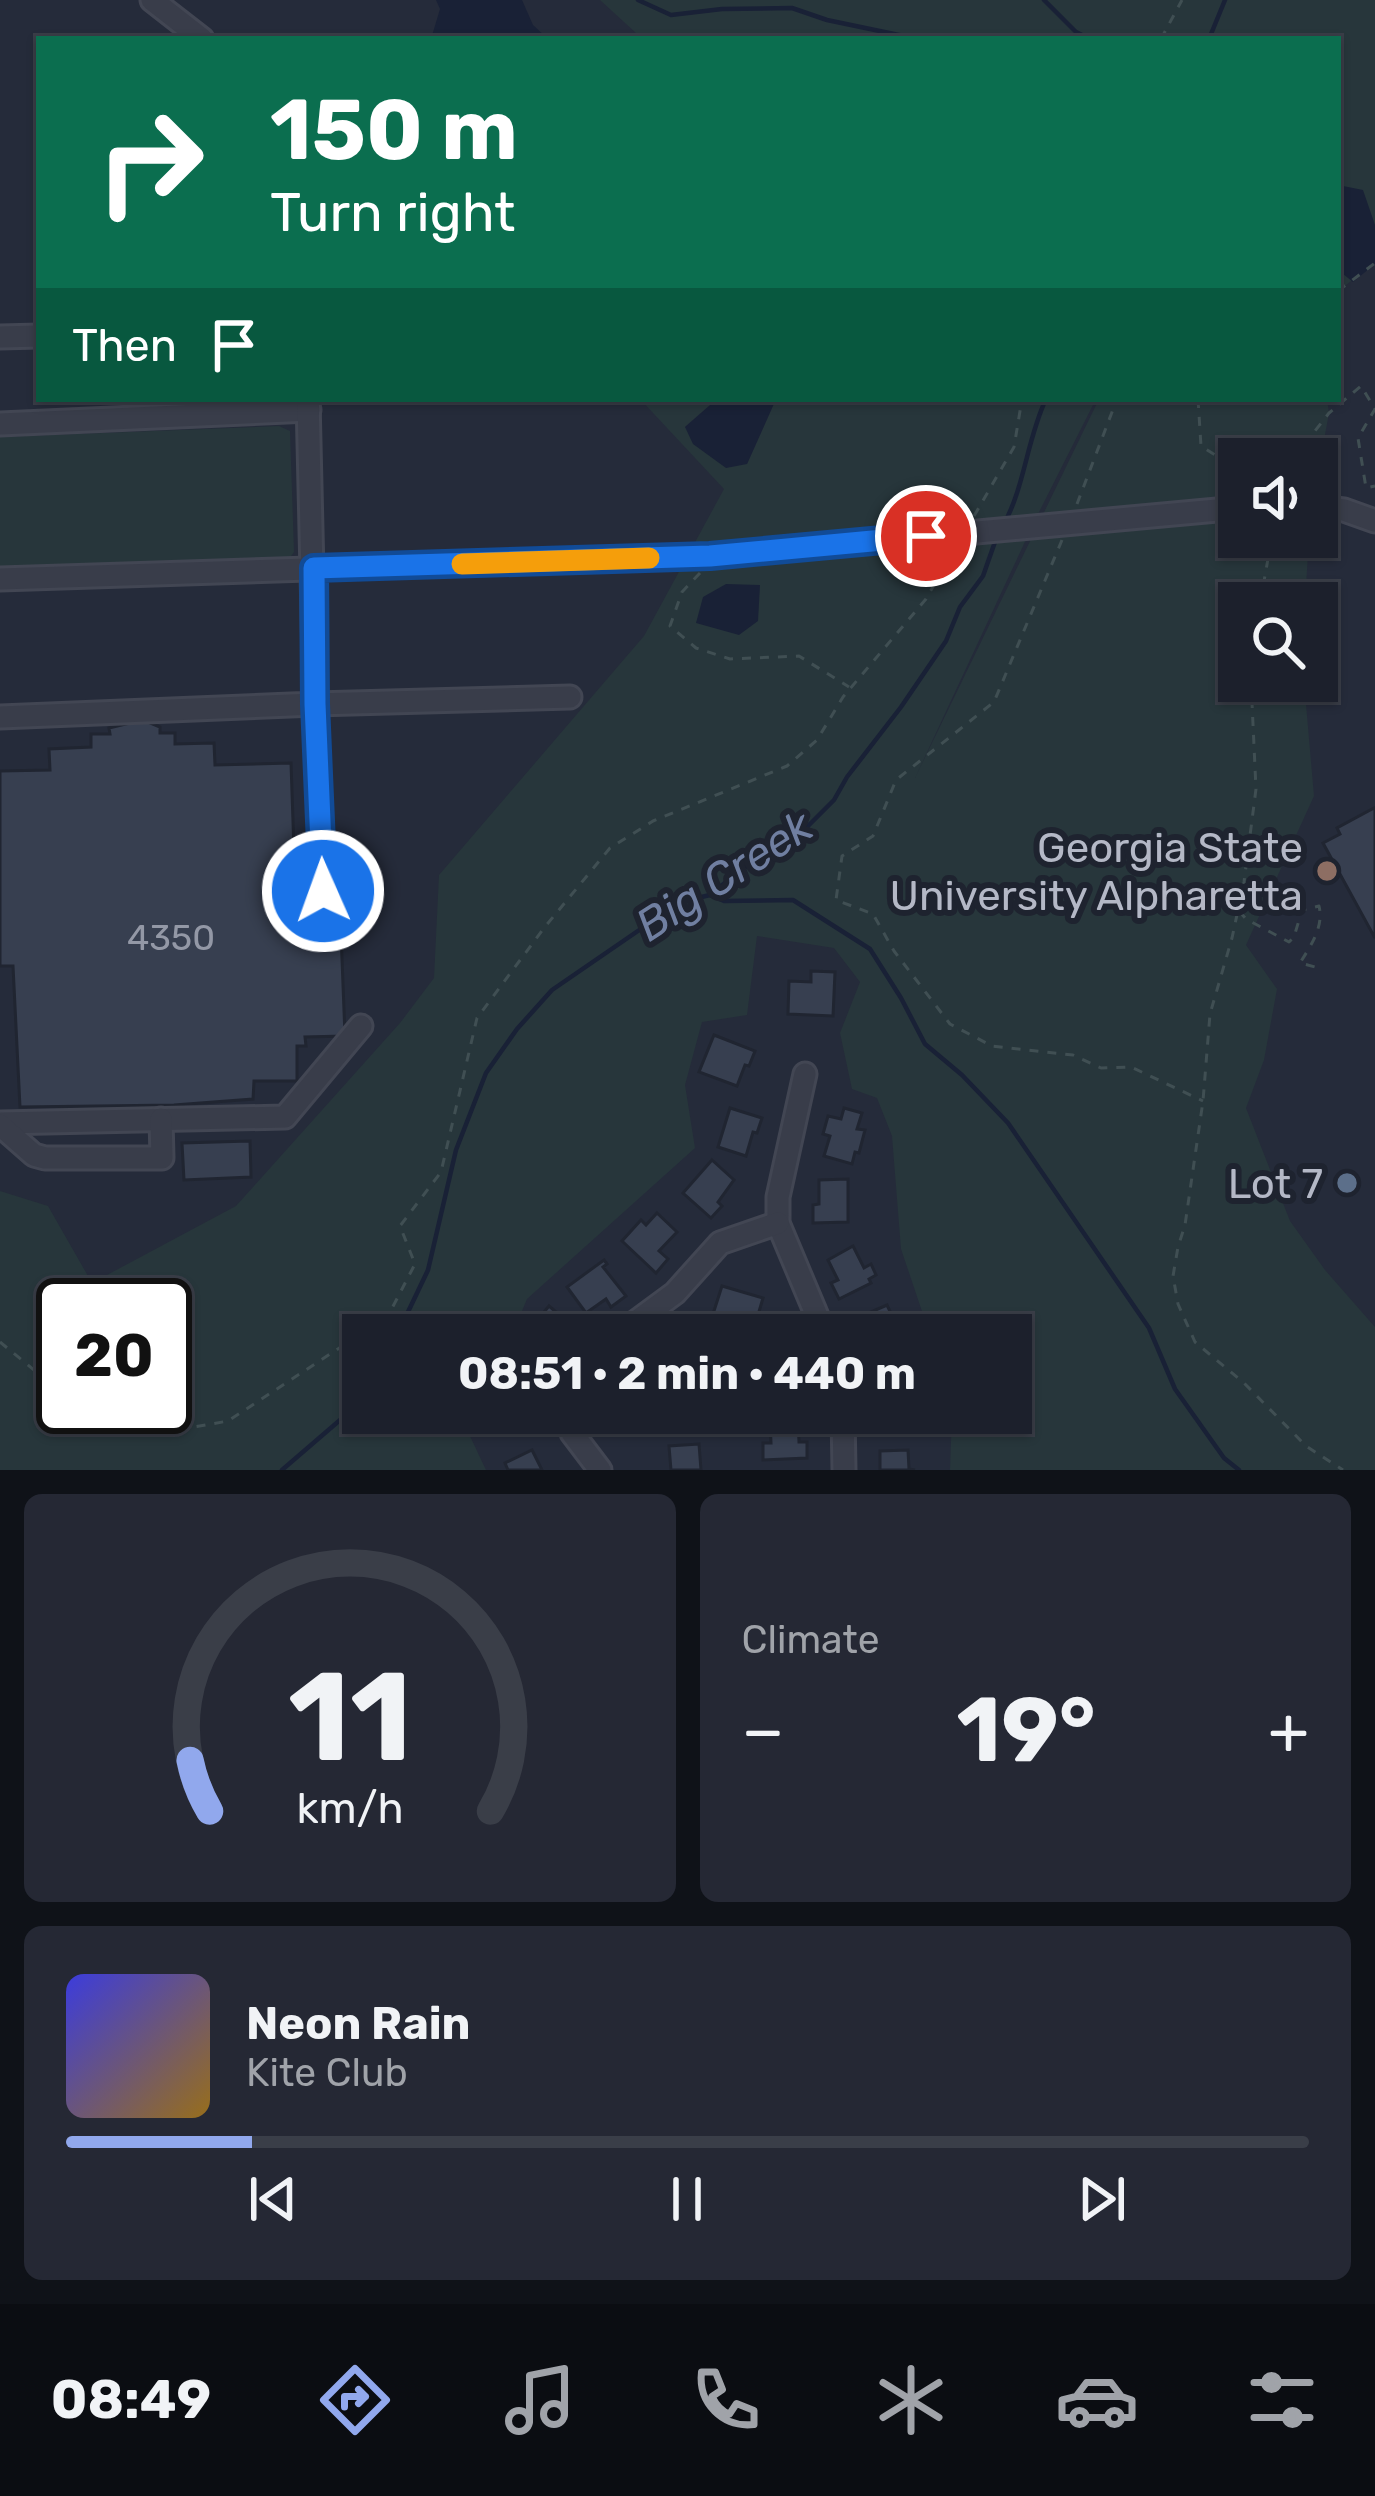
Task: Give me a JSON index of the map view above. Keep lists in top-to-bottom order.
{
  "water": ["Big Creek"],
  "places": ["Georgia State University Alpharetta", "Lot 7"],
  "house_numbers": ["4350"],
  "page": {
    "turn": ["150 m", "Turn right"],
    "then": "Then",
    "limit": "20",
    "trip": "08:51 · 2 min · 440 m",
    "tile": "Climate",
    "heat": ["−", "19°", "+"],
    "song": ["Neon Rain", "Kite Club"],
    "tabs": "08:49",
    "gauge": ["11", "km/h"]
  }
}
